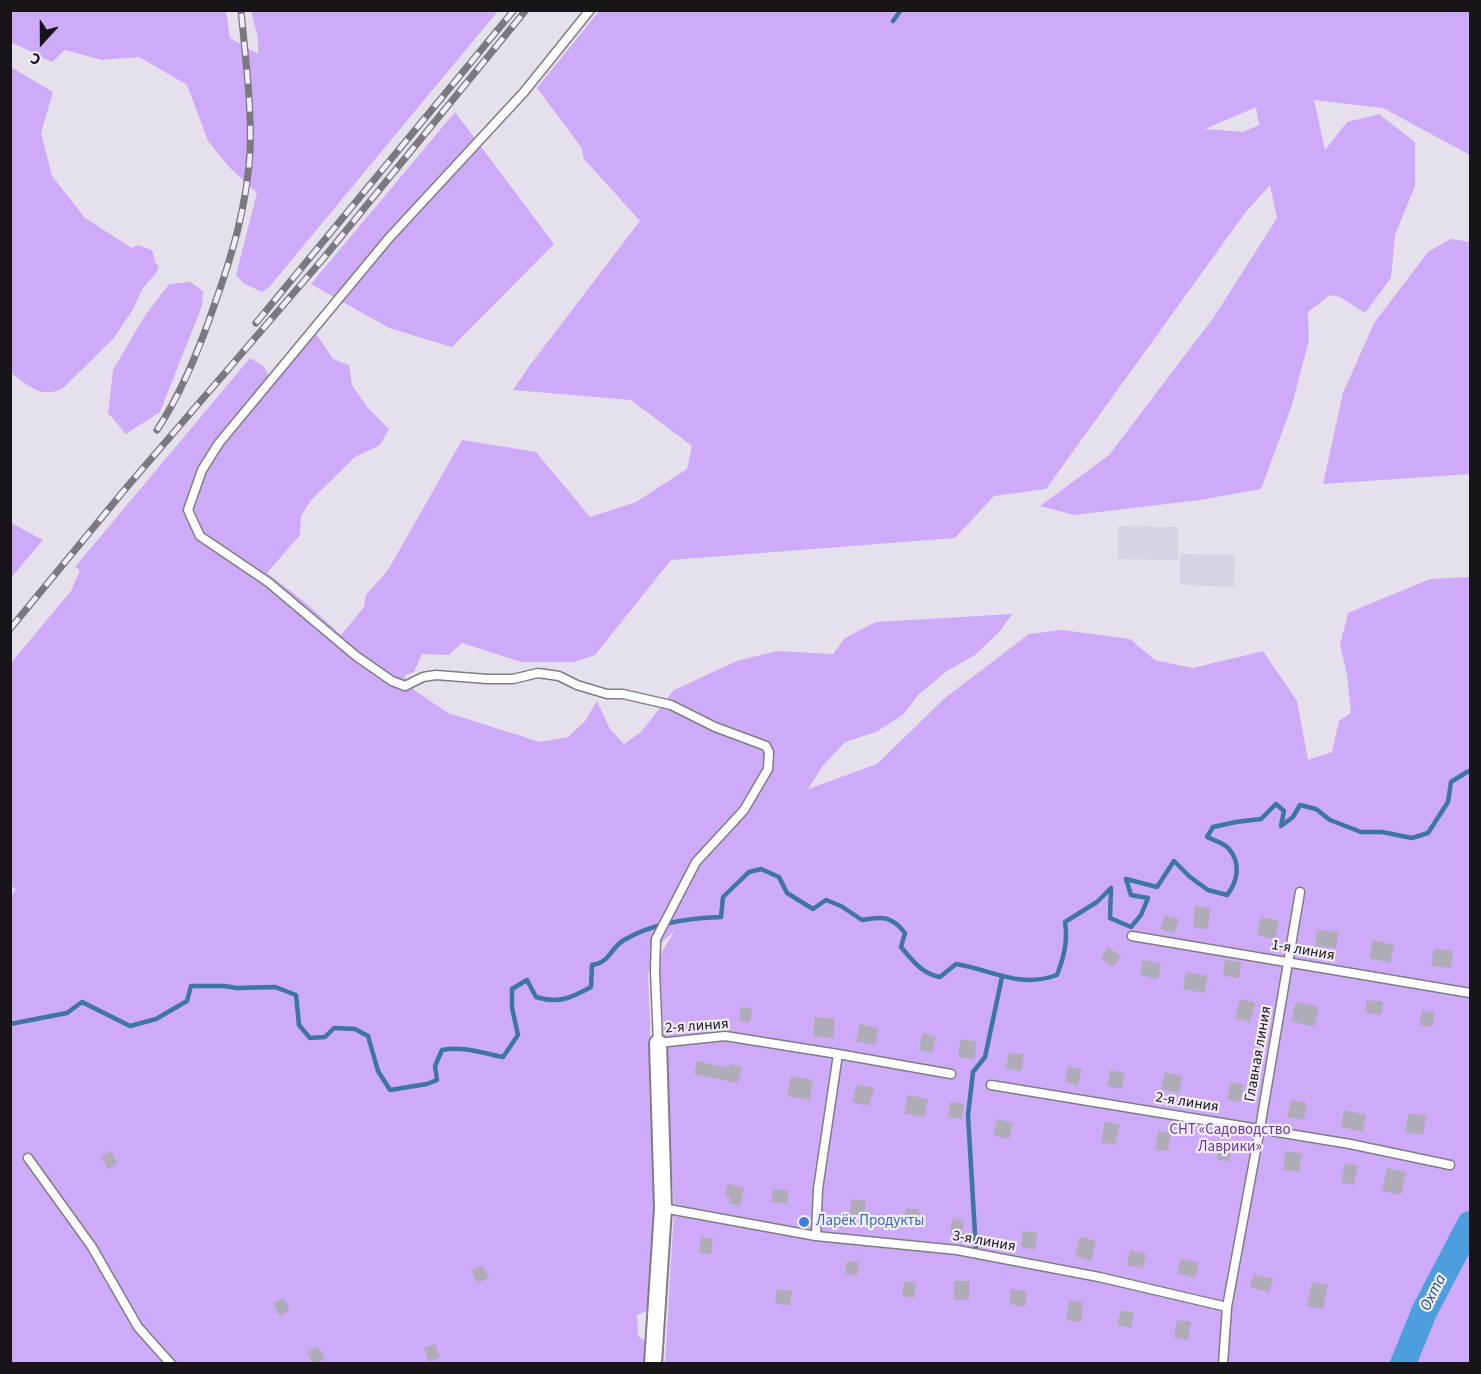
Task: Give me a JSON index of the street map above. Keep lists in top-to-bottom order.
{
  "streets": {
    "lane": [
      "1-я линия",
      "2-я линия",
      "Главная линия",
      "3-я линия"
    ]
  },
  "crossings": [
    ["1-я линия", "Главная линия"],
    ["2-я линия", "Главная линия"],
    ["Главная линия", "3-я линия"]
  ],
  "water": ["Охта"],
  "parks": ["СНТ «Садоводство Лаврики»"],
  "places": ["Ларёк Продукты"],
  "north": "bottom"
}
